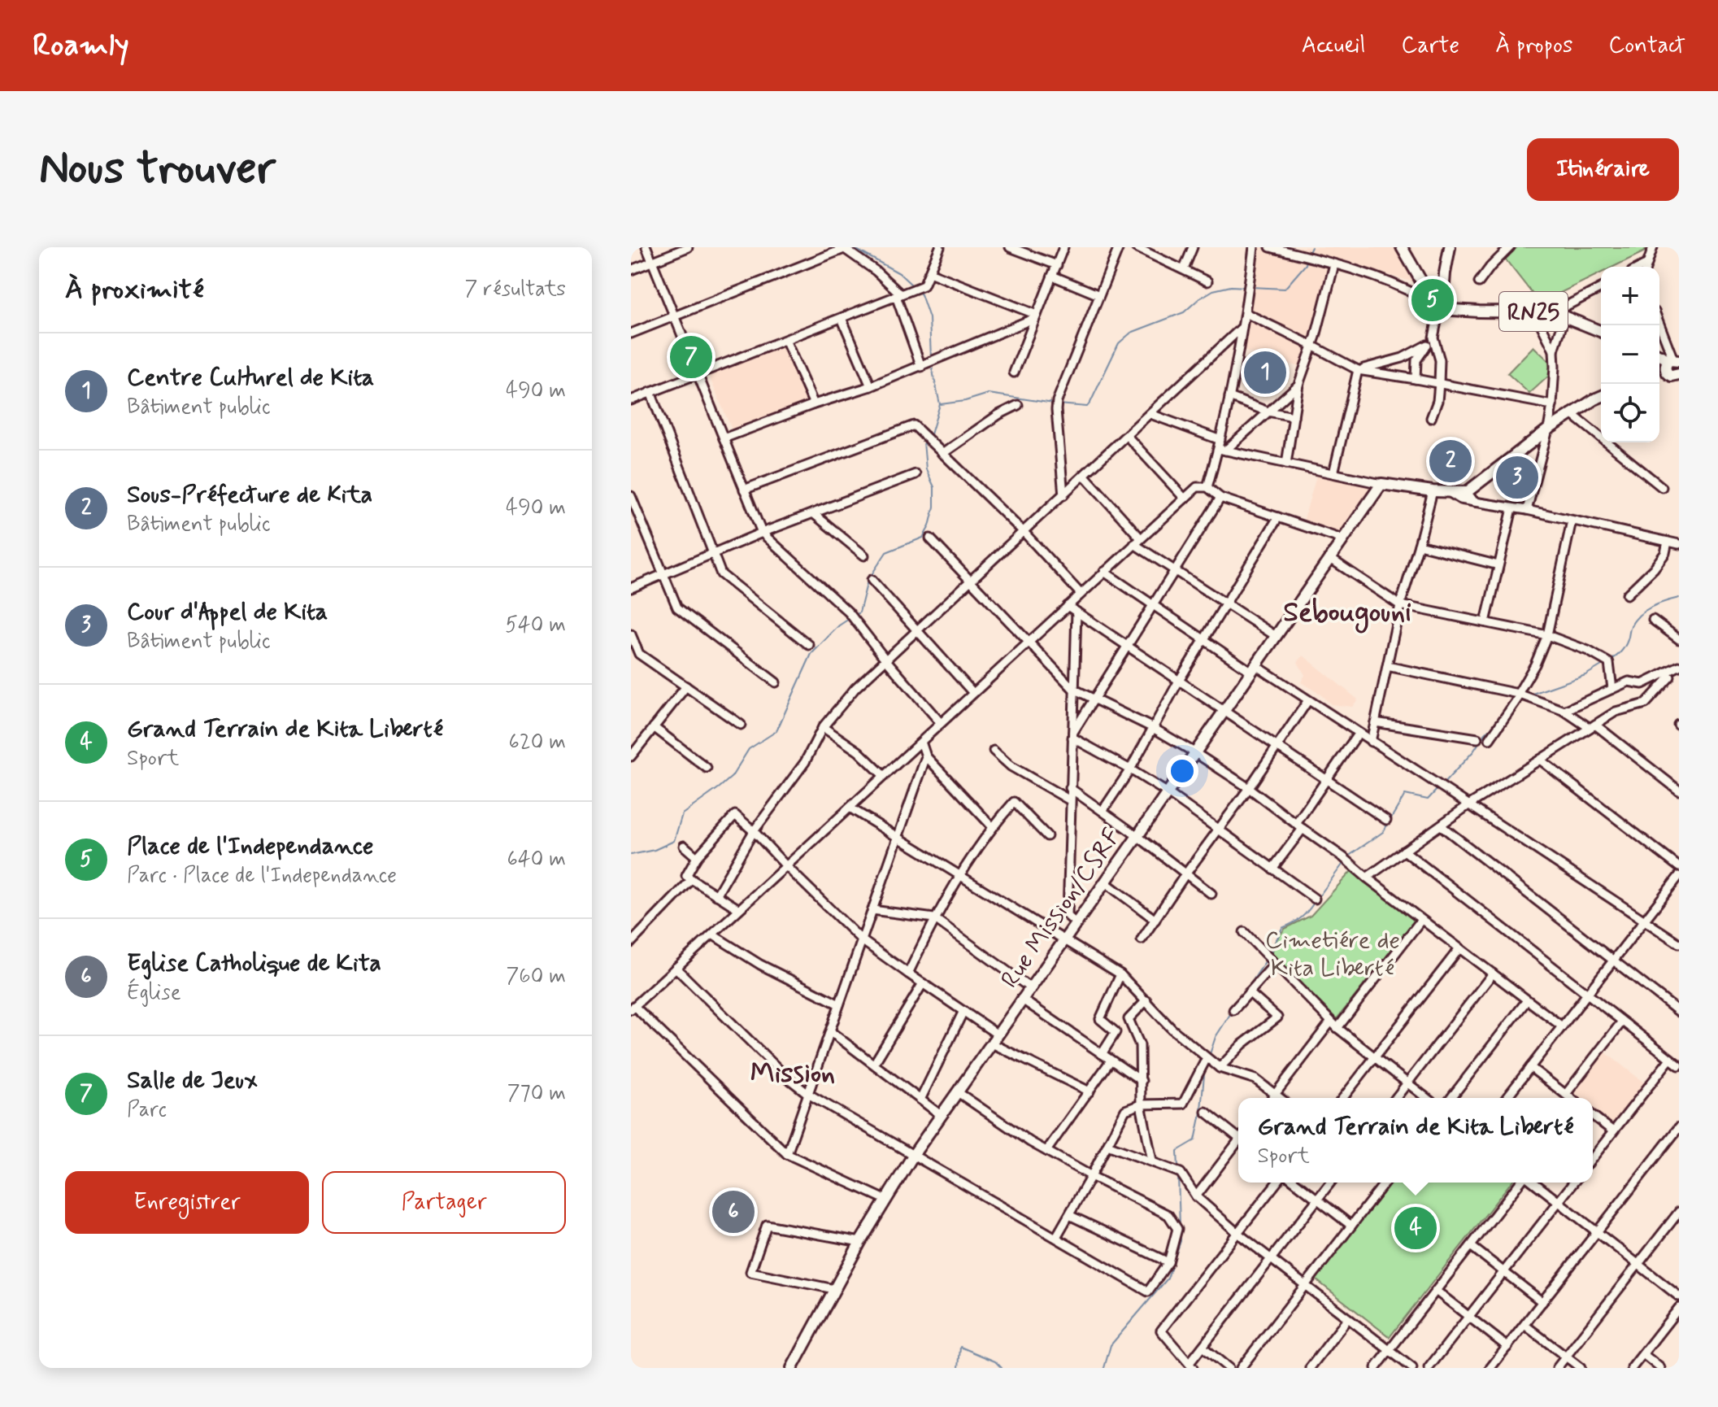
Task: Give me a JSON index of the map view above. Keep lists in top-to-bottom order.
{
  "streets": {
    "main road": ["RN25", "Rue Mission/CSRF"]
  },
  "districts": ["Sebougouni", "Mission"],
  "parks": ["Cimetiére de Kita Liberté"],
  "page": {
    "header": "Roamly",
    "nav": [
      "Accueil",
      "Carte",
      "À propos",
      "Contact"
    ],
    "buttons": [
      "Itinéraire",
      ["Enregistrer", "Partager"]
    ],
    "title": "Nous trouver",
    "heading": ["À proximité", "7 résultats"],
    "map_buttons": ["+", "−"],
    "pins": [
      "5",
      "7",
      "1",
      "2",
      "3",
      "6",
      "4"
    ],
    "list": [
      {
        "mark": "1",
        "name": "Centre Culturel de Kita",
        "note": "Bâtiment public",
        "value": "490 m"
      },
      {
        "mark": "2",
        "name": "Sous-Préfecture de Kita",
        "note": "Bâtiment public",
        "value": "490 m"
      },
      {
        "mark": "3",
        "name": "Cour d'Appel de Kita",
        "note": "Bâtiment public",
        "value": "540 m"
      },
      {
        "mark": "4",
        "name": "Grand Terrain de Kita Liberté",
        "note": "Sport",
        "value": "620 m"
      },
      {
        "mark": "5",
        "name": "Place de l'Independance",
        "note": "Parc · Place de l'Independance",
        "value": "640 m"
      },
      {
        "mark": "6",
        "name": "Eglise Catholique de Kita",
        "note": "Église",
        "value": "760 m"
      },
      {
        "mark": "7",
        "name": "Salle de Jeux",
        "note": "Parc",
        "value": "770 m"
      }
    ],
    "popup": ["Grand Terrain de Kita Liberté", "Sport"]
  }
}
